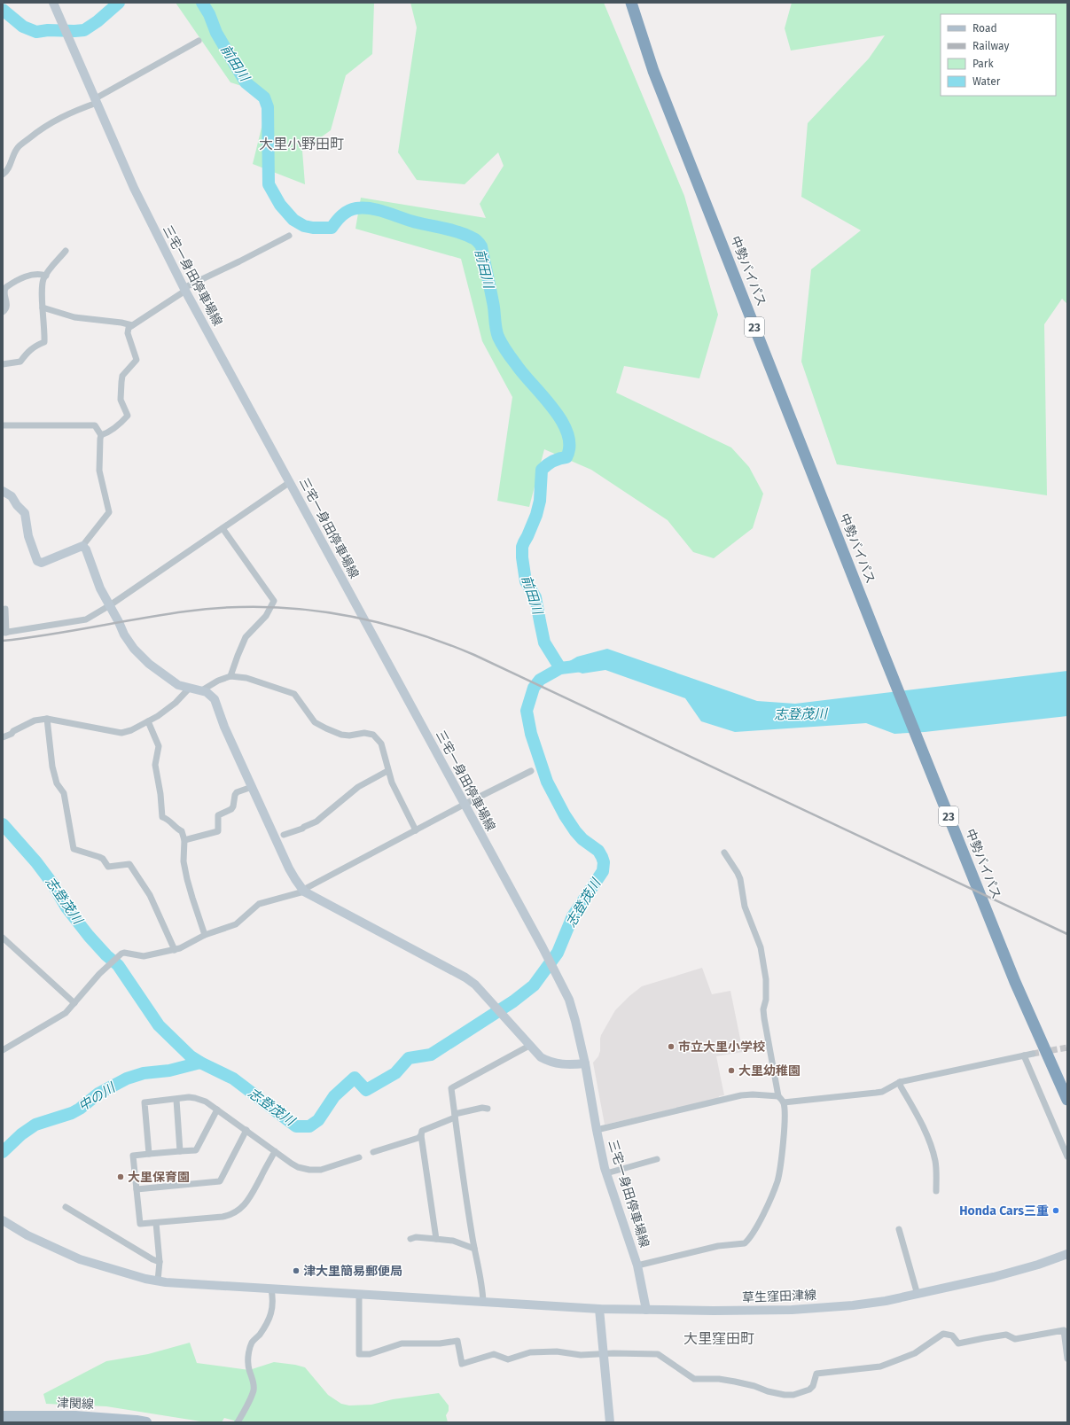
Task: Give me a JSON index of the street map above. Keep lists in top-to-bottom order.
{
  "streets": {
    "highway": ["中勢バイパス", "23"],
    "main road": ["三宅一身田停車場線", "草生窪田津線", "津関線"]
  },
  "crossings": [
    ["三宅一身田停車場線", "草生窪田津線"]
  ],
  "districts": ["大里小野田町", "大里窪田町"],
  "water": ["前田川", "志登茂川", "中の川"],
  "places": [
    "市立大里小学校",
    "大里幼稚園",
    "大里保育園",
    "Honda Cars三重",
    "津大里簡易郵便局"
  ],
  "legend": [
    "Road",
    "Railway",
    "Park",
    "Water"
  ]
}
